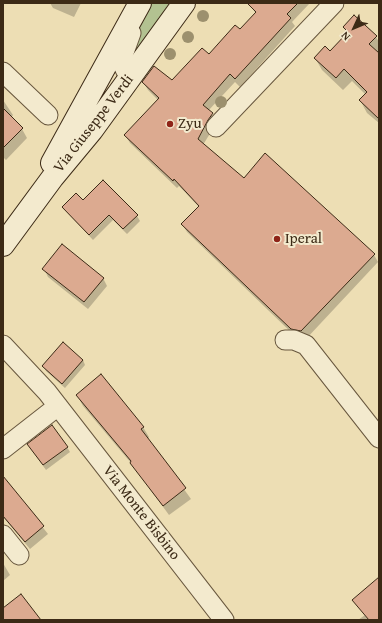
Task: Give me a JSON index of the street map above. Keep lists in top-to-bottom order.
{
  "streets": {
    "main road": ["Via Giuseppe Verdi"],
    "street": ["Via Monte Bisbino"]
  },
  "places": ["Zyu", "Iperal"],
  "north": "bottom left"
}
